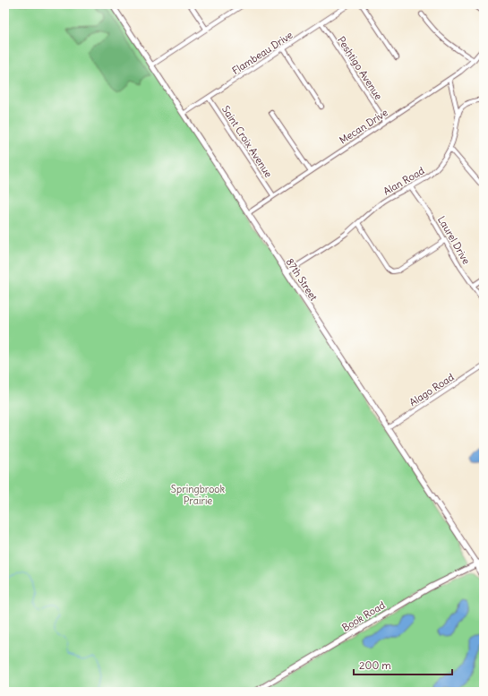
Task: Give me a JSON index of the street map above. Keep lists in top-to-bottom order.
{
  "streets": {
    "street": [
      "Flambeau Drive",
      "Peshtigo Avenue",
      "Mecan Drive",
      "Saint Croix Avenue",
      "Alan Road",
      "Laurel Drive",
      "87th Street",
      "Alago Road",
      "Book Road"
    ]
  },
  "crossings": [
    ["Flambeau Drive", "Peshtigo Avenue"],
    ["Flambeau Drive", "Saint Croix Avenue"],
    ["Flambeau Drive", "87th Street"],
    ["Peshtigo Avenue", "Mecan Drive"],
    ["Mecan Drive", "Saint Croix Avenue"],
    ["Mecan Drive", "87th Street"],
    ["Alan Road", "Laurel Drive"],
    ["Alan Road", "87th Street"],
    ["87th Street", "Alago Road"],
    ["87th Street", "Book Road"]
  ],
  "parks": ["Springbrook Prairie"],
  "scale_bar": "200 m"
}
